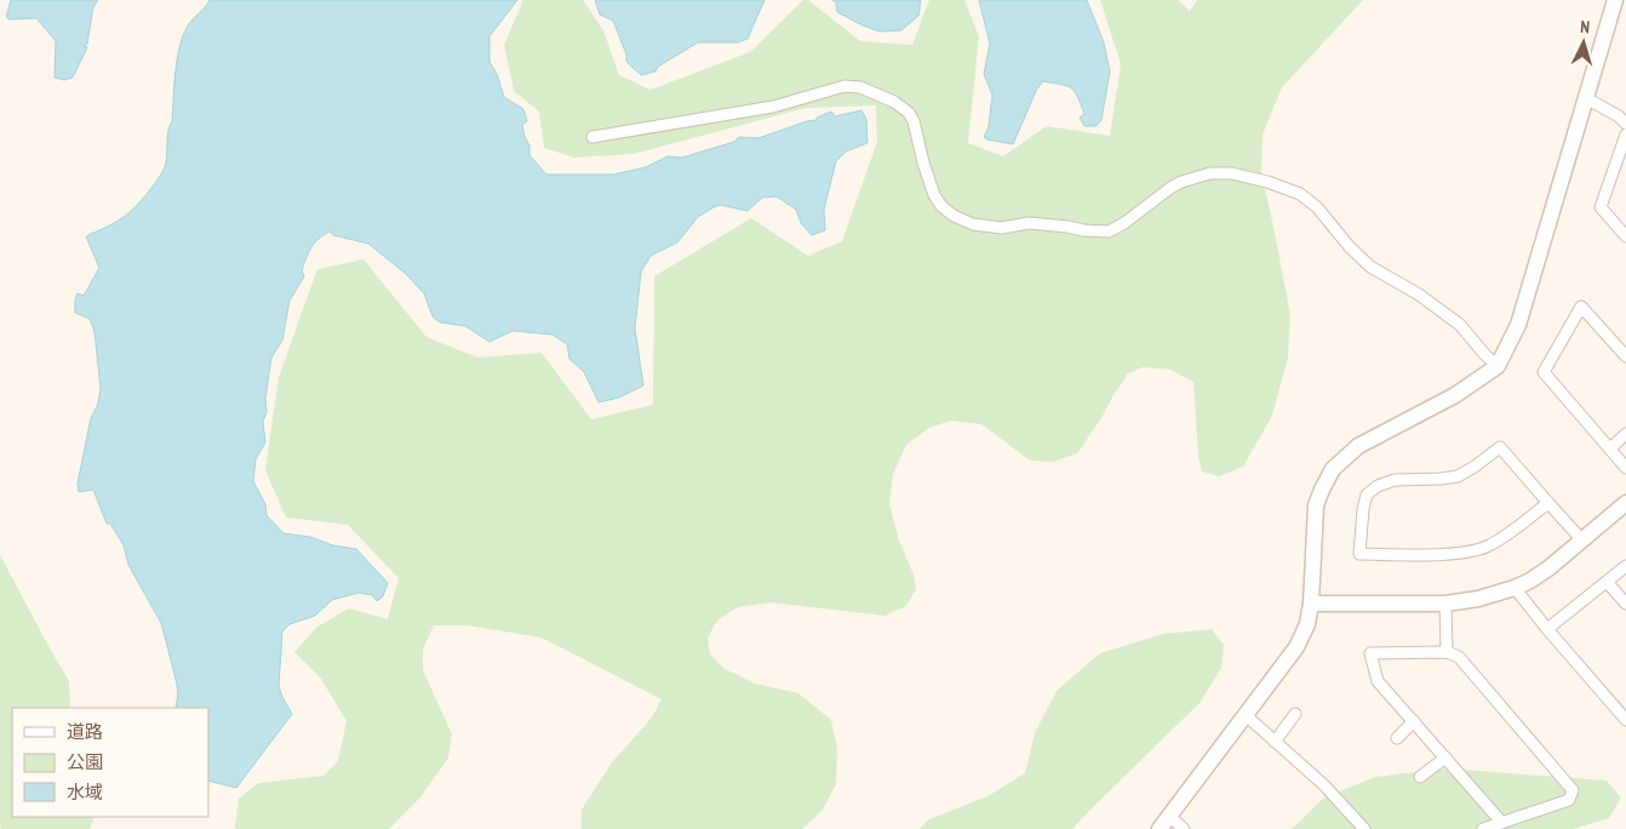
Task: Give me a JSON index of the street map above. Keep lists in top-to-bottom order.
{
  "legend": ["道路", "公園", "水域"],
  "north": "top"
}
